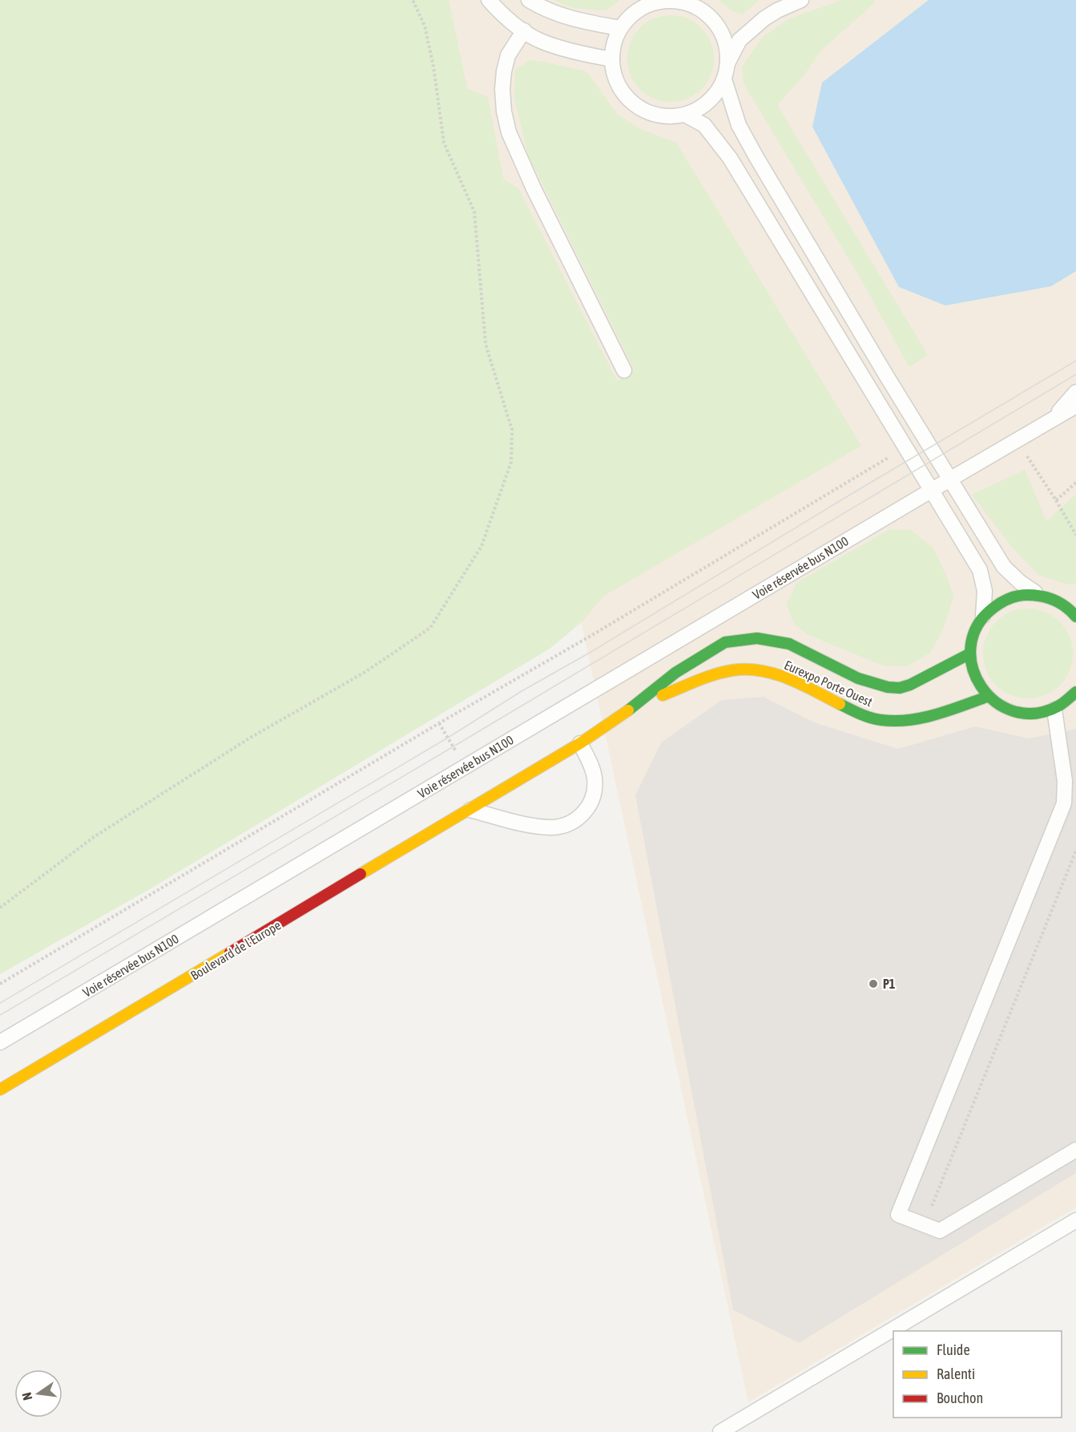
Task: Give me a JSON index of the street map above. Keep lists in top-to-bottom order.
{
  "streets": {
    "street": ["Eurexpo Porte Ouest", "Boulevard de l'Europe"],
    "lane": ["Voie réservée bus N100"]
  },
  "crossings": [
    ["Eurexpo Porte Ouest", "Boulevard de l'Europe"]
  ],
  "places": ["P1"],
  "legend": ["Fluide", "Ralenti", "Bouchon"],
  "north": "left"
}
